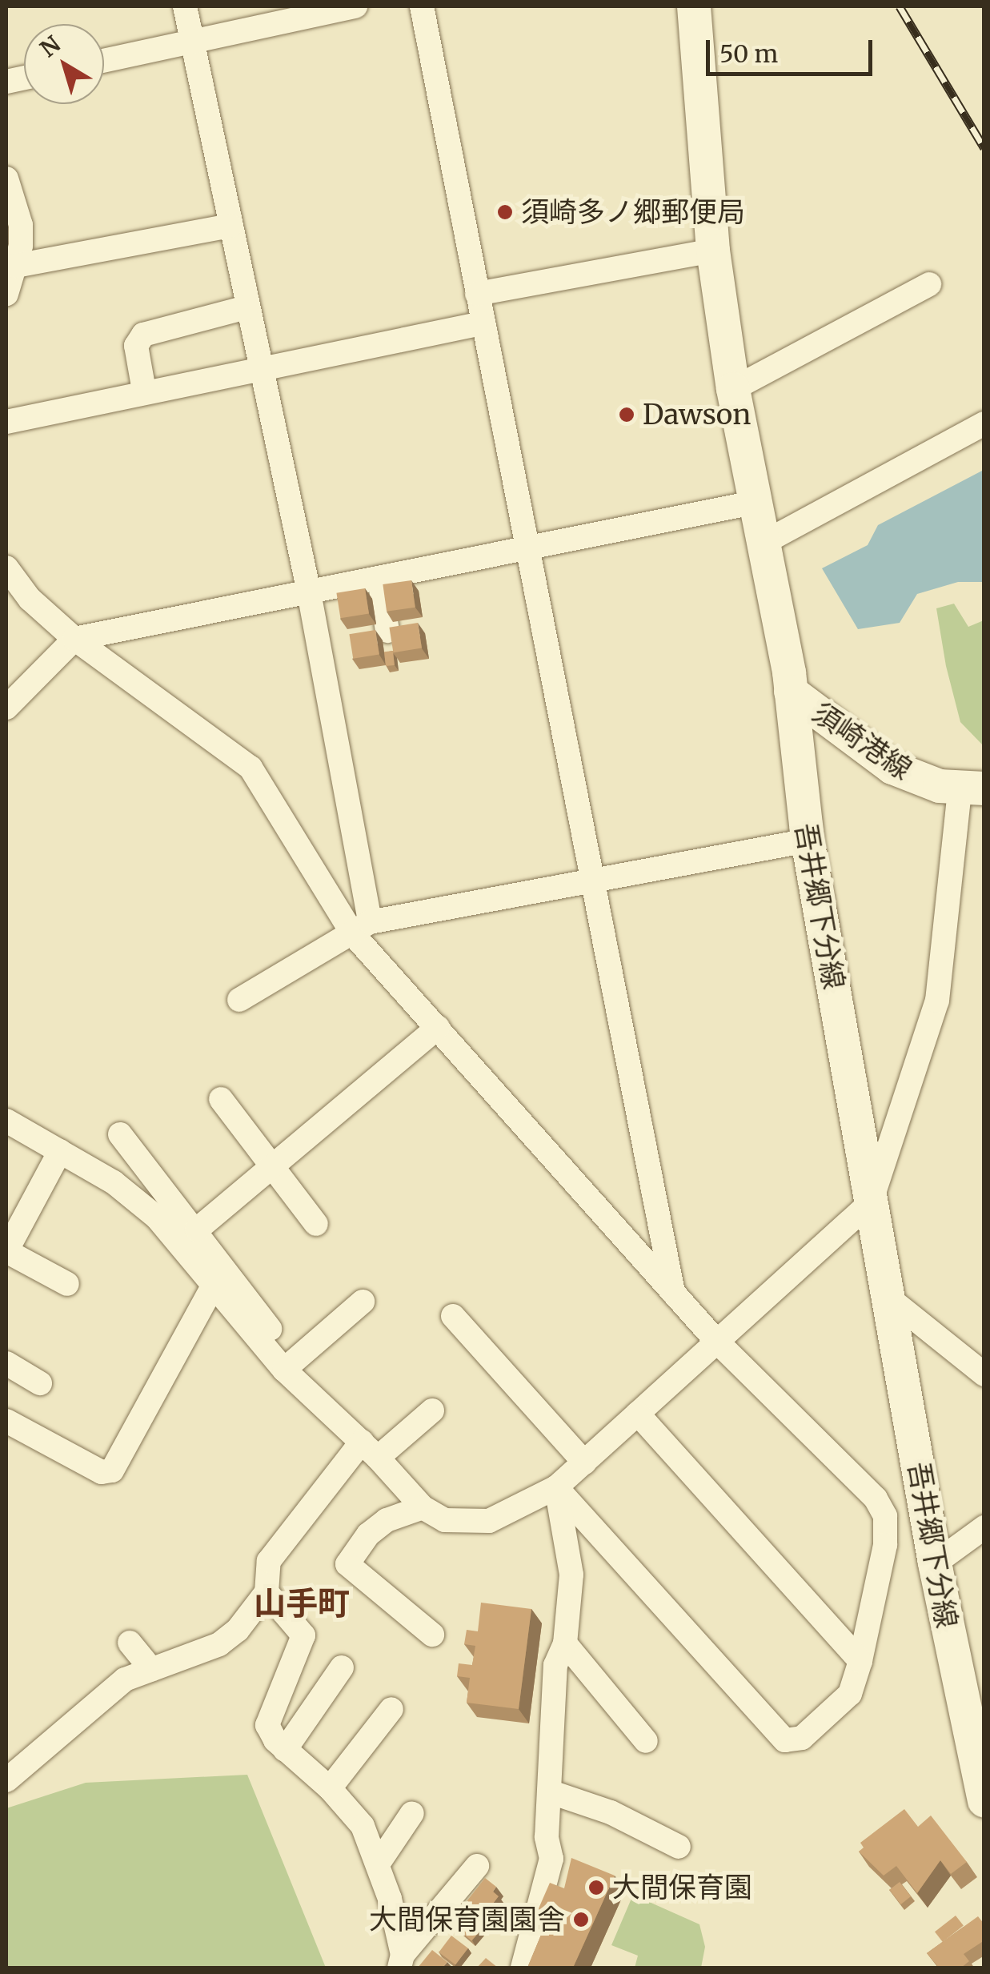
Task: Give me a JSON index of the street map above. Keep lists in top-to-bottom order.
{
  "streets": {
    "main road": ["須崎港線", "吾井郷下分線"]
  },
  "crossings": [
    ["須崎港線", "吾井郷下分線"]
  ],
  "districts": ["山手町"],
  "places": [
    "須崎多ノ郷郵便局",
    "Dawson",
    "大間保育園",
    "大間保育園園舎"
  ],
  "scale_bar": "50 m",
  "north": "top left"
}
